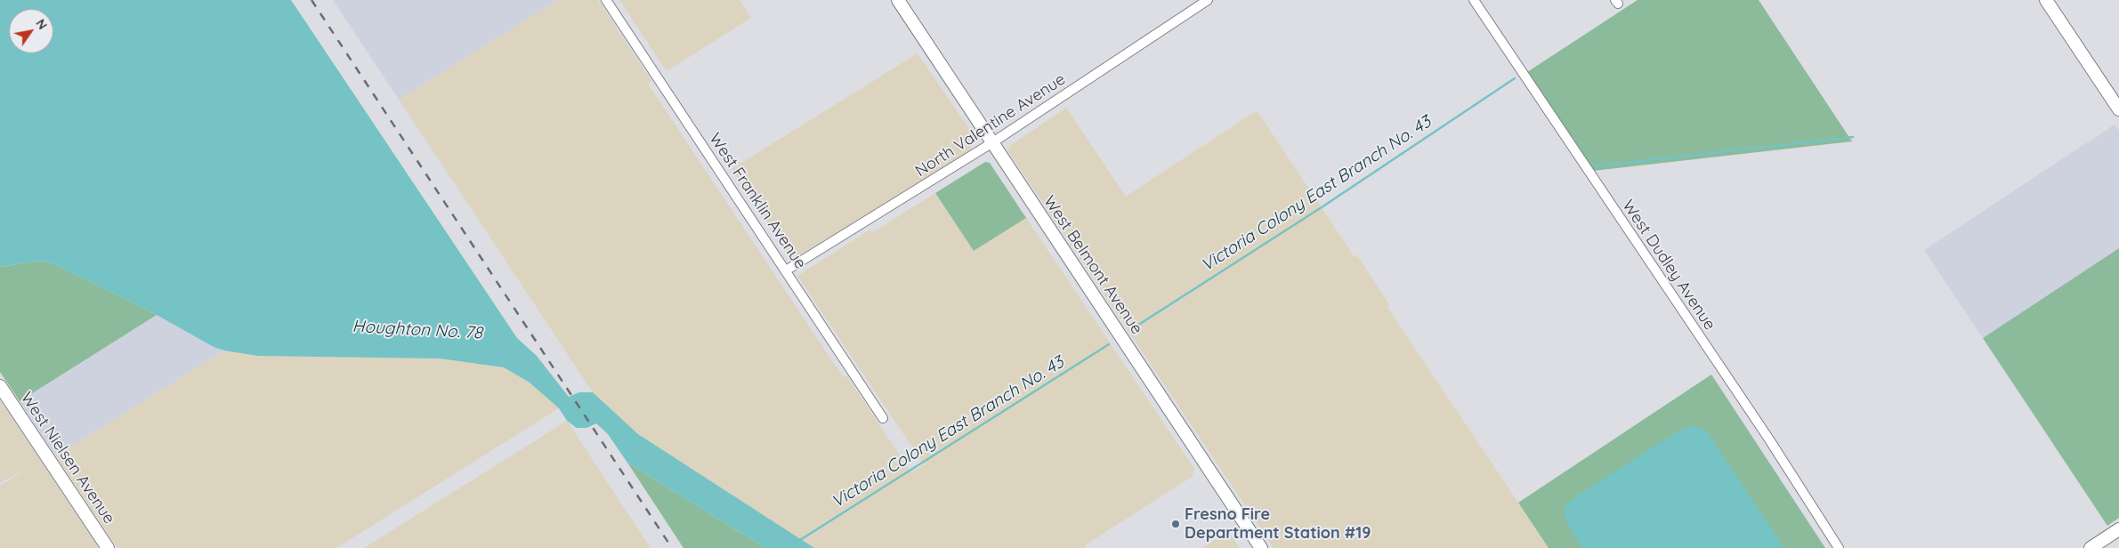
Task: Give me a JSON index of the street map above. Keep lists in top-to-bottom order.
{
  "streets": {
    "street": [
      "North Valentine Avenue",
      "West Franklin Avenue",
      "West Belmont Avenue",
      "West Dudley Avenue",
      "West Nielsen Avenue"
    ]
  },
  "crossings": [
    ["North Valentine Avenue", "West Franklin Avenue"],
    ["North Valentine Avenue", "West Belmont Avenue"]
  ],
  "water": ["Victoria Colony East Branch No. 43", "Houghton No. 78"],
  "places": ["Fresno Fire Department Station #19"],
  "north": "top right"
}
